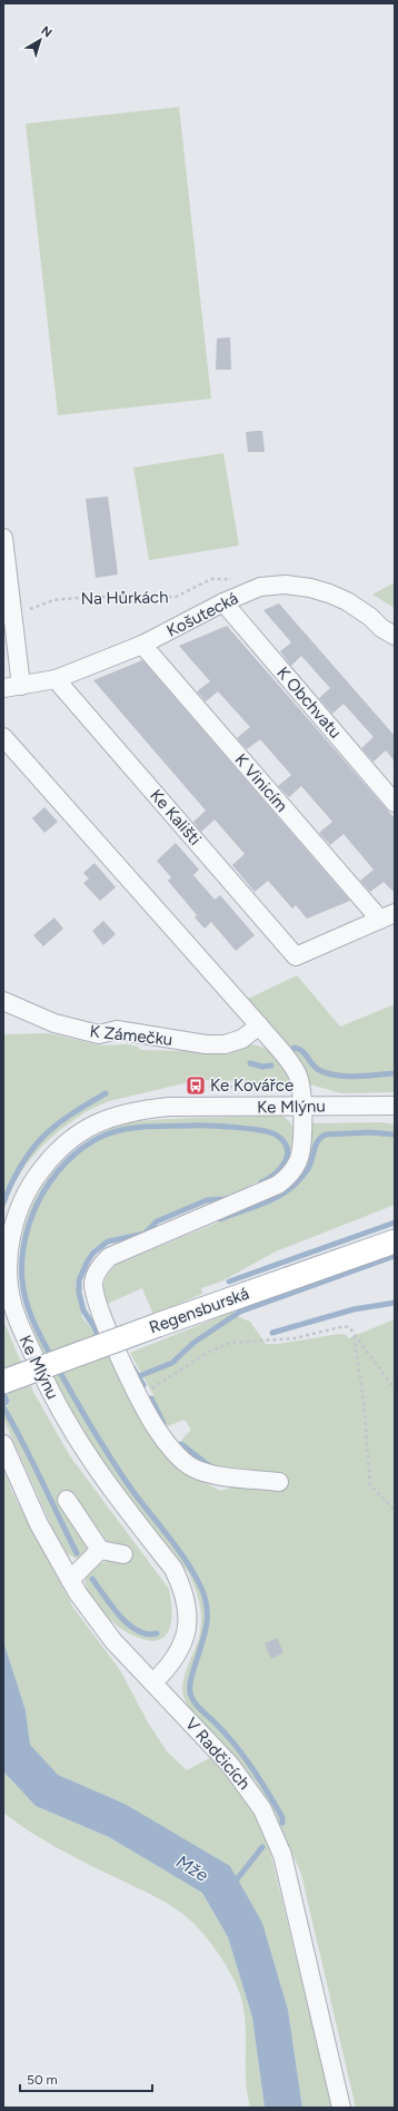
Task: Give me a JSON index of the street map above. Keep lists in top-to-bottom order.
{
  "streets": {
    "main road": ["Regensburská"],
    "street": [
      "Košutecká",
      "K Obchvatu",
      "K Vinicím",
      "Ke Kališti",
      "K Zámečku",
      "Ke Mlýnu",
      "V Radčicích"
    ],
    "path": ["Na Hůrkách"]
  },
  "crossings": [
    ["Košutecká", "K Obchvatu"],
    ["Košutecká", "K Vinicím"],
    ["Košutecká", "Ke Kališti"],
    ["K Vinicím", "Ke Kališti"],
    ["Ke Mlýnu", "V Radčicích"]
  ],
  "water": ["Mže"],
  "places": {
    "bus stop": ["Ke Kovářce"]
  },
  "scale_bar": "50 m",
  "north": "top right"
}
